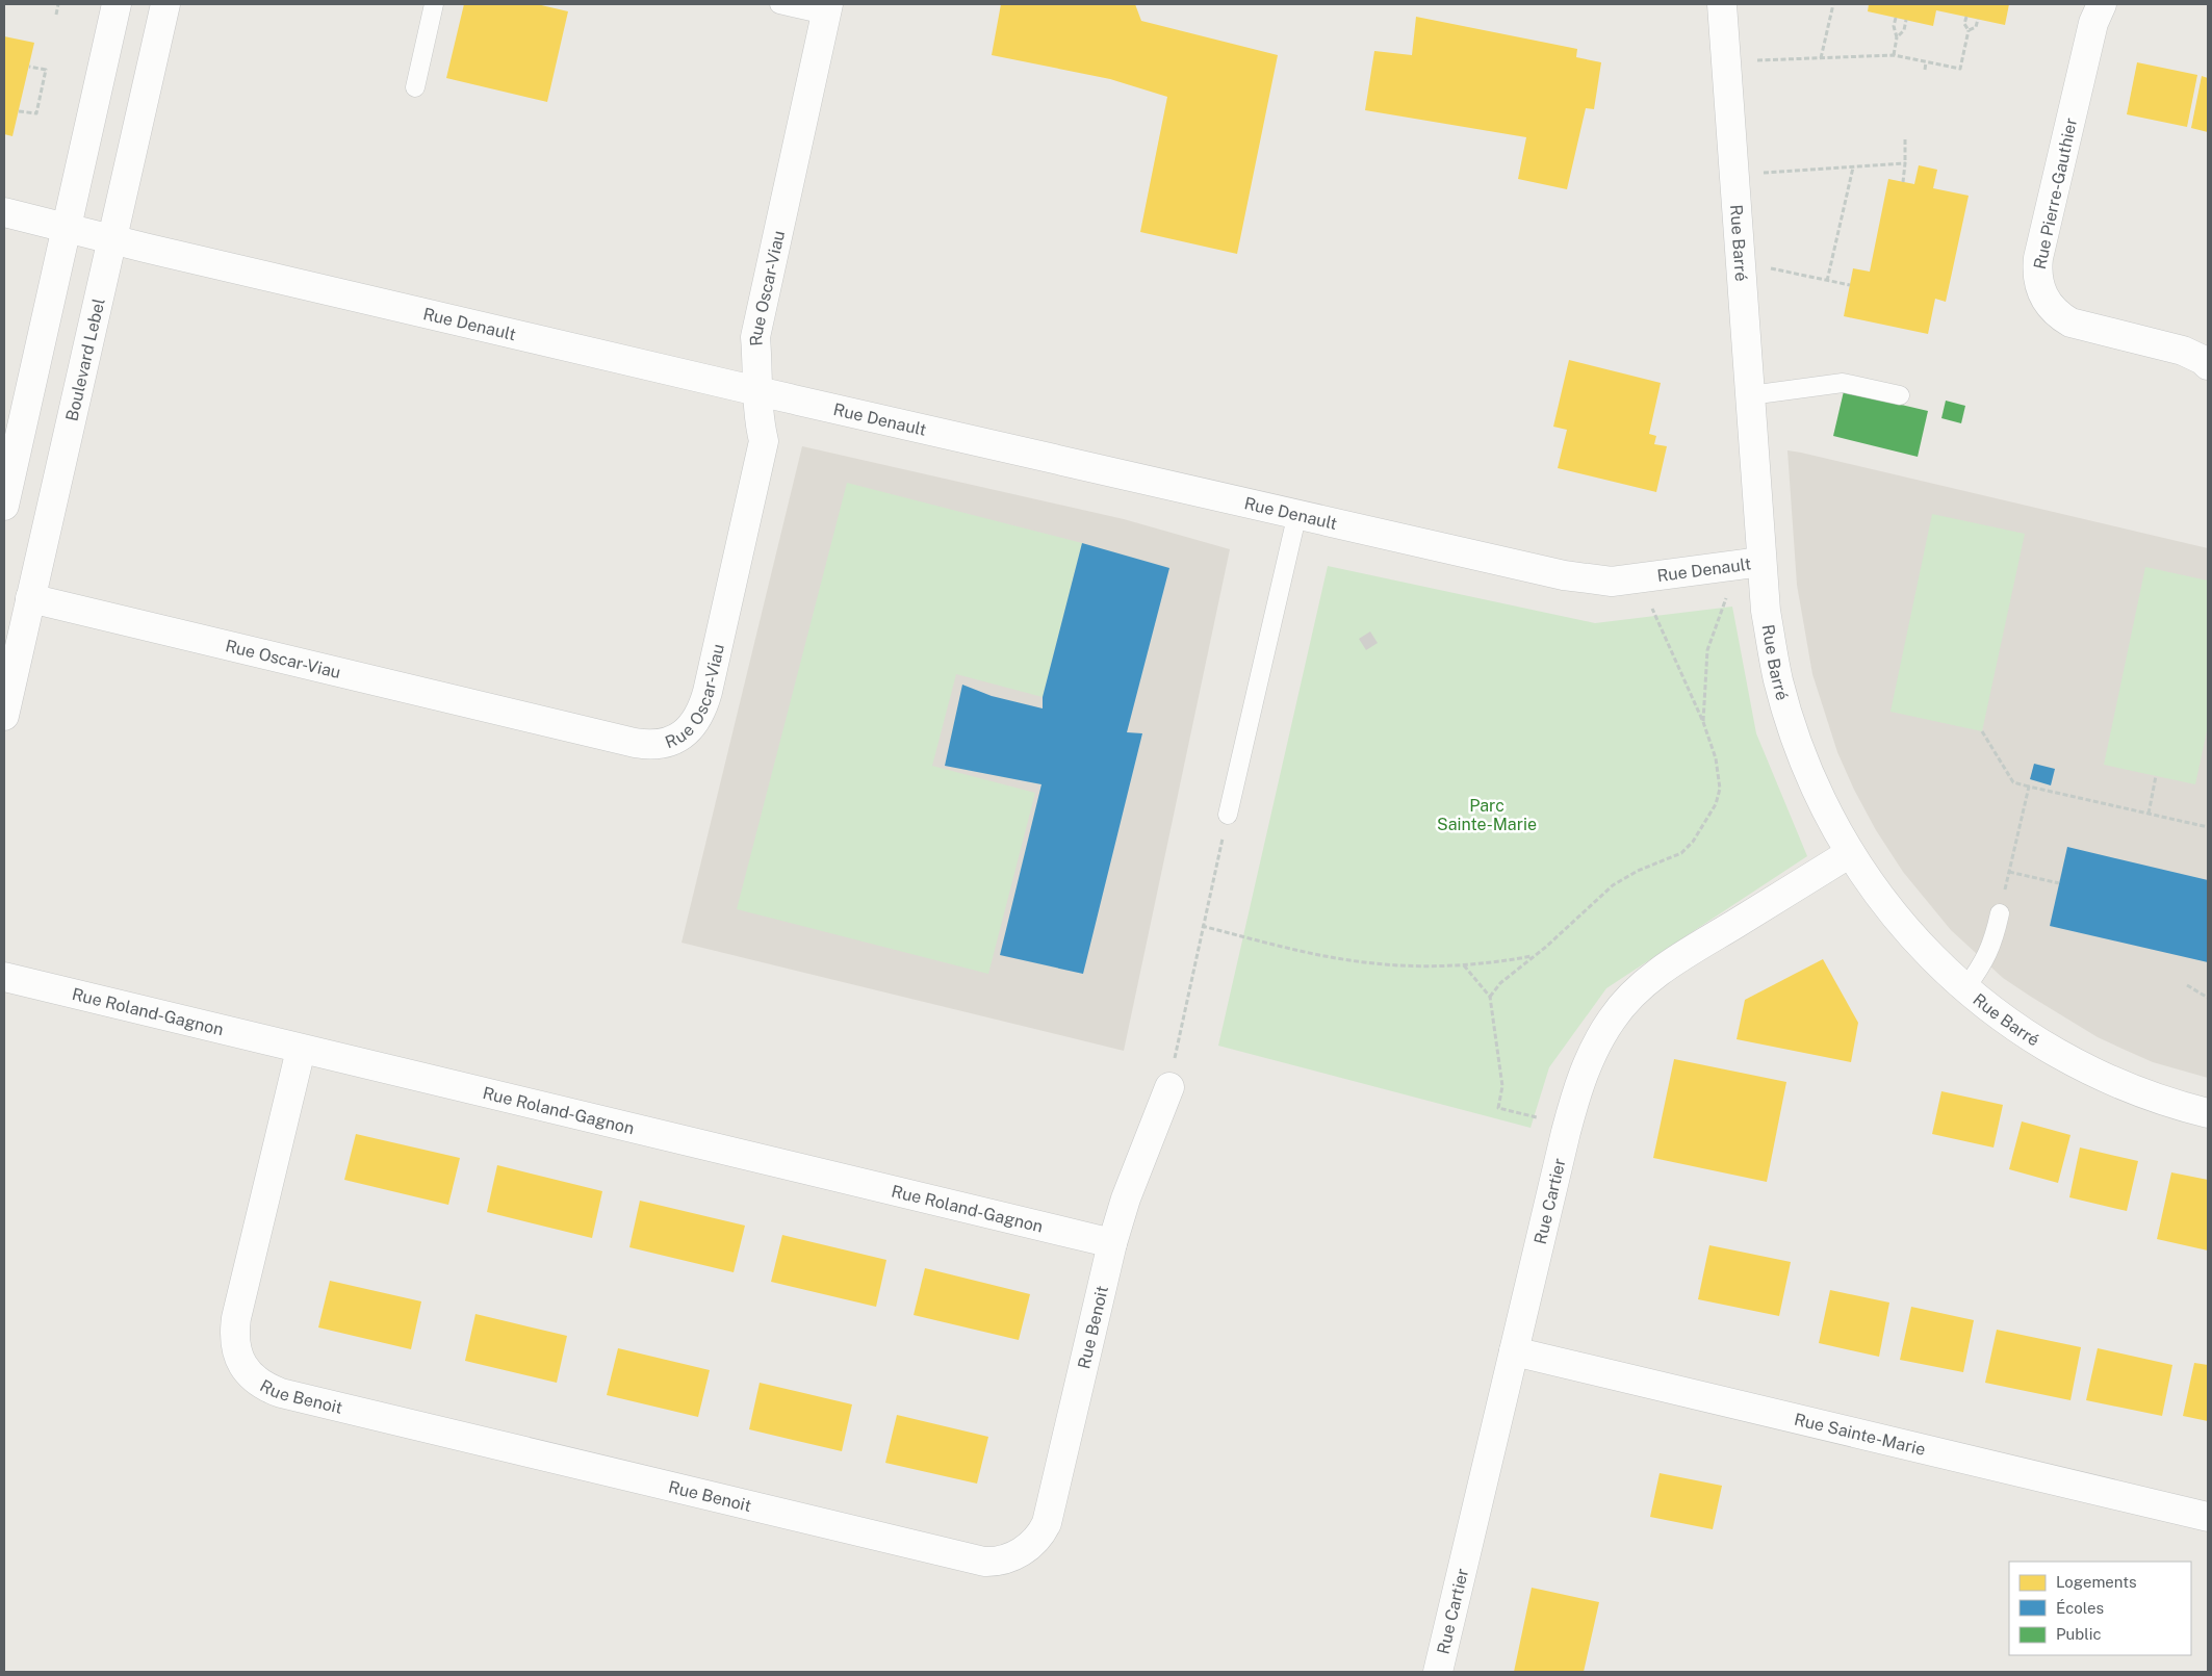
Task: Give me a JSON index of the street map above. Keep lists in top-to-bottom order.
{
  "streets": {
    "street": [
      "Rue Pierre-Gauthier",
      "Rue Barré",
      "Rue Oscar-Viau",
      "Rue Denault",
      "Boulevard Lebel",
      "Rue Roland-Gagnon",
      "Rue Cartier",
      "Rue Benoit",
      "Rue Sainte-Marie"
    ]
  },
  "crossings": [
    ["Rue Barré", "Rue Denault"],
    ["Rue Barré", "Rue Cartier"],
    ["Rue Oscar-Viau", "Rue Denault"],
    ["Rue Oscar-Viau", "Boulevard Lebel"],
    ["Rue Denault", "Boulevard Lebel"],
    ["Rue Roland-Gagnon", "Rue Benoit"],
    ["Rue Cartier", "Rue Sainte-Marie"]
  ],
  "parks": ["Parc Sainte-Marie"],
  "legend": ["Logements", "Écoles", "Public"]
}
